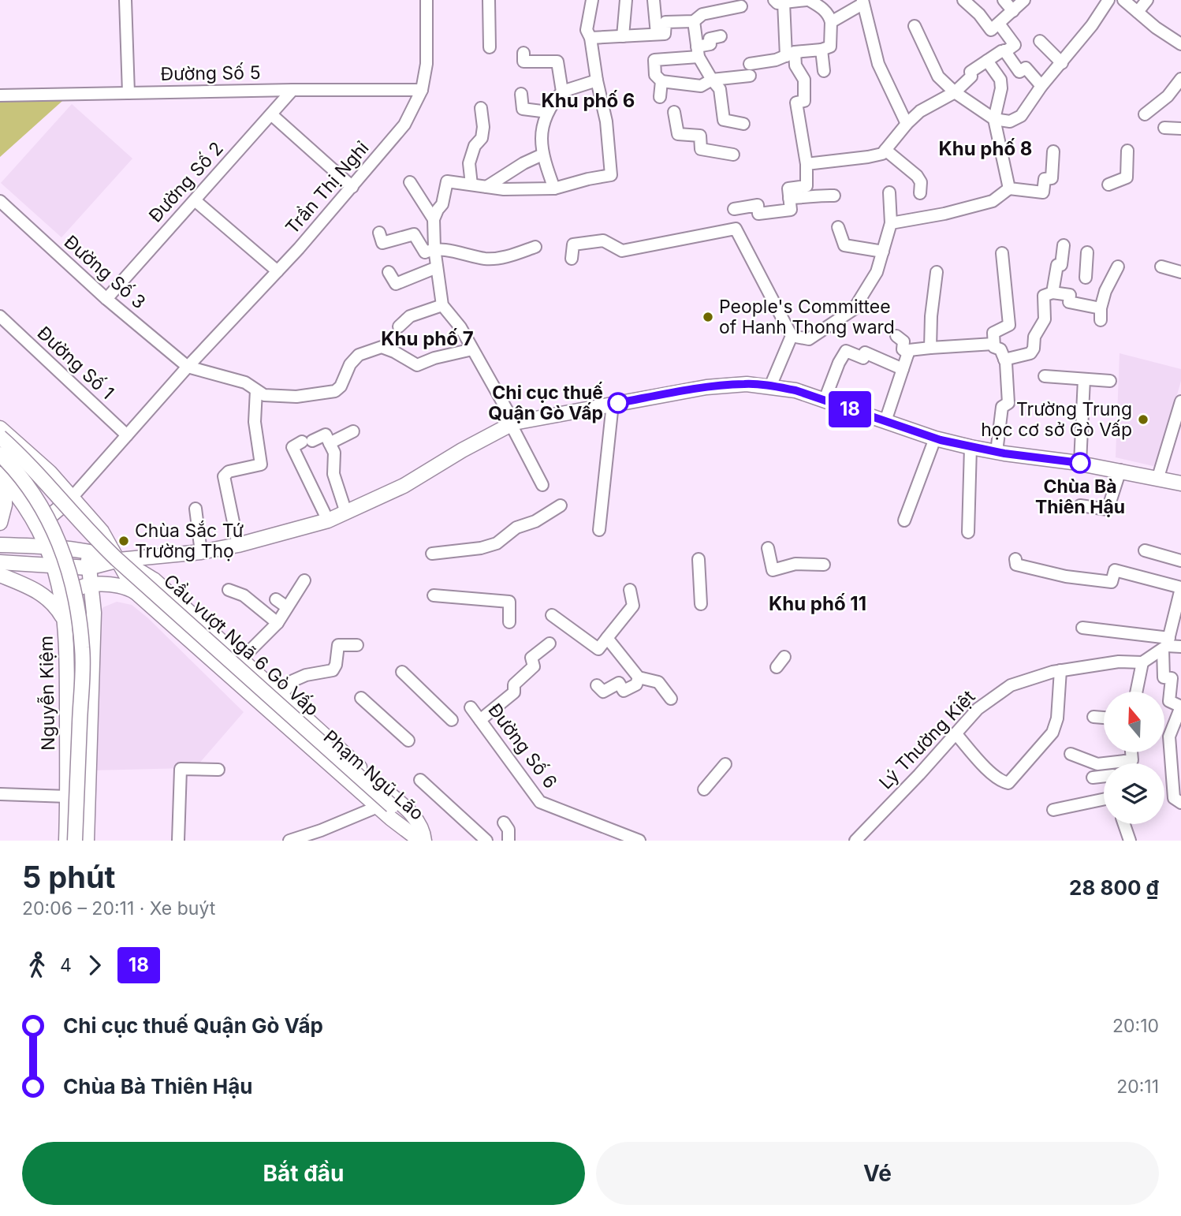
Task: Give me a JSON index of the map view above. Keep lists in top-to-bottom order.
{
  "streets": {
    "main road": ["Cầu vượt Ngã 6 Gò Vấp", "Nguyễn Kiệm", "Phạm Ngũ Lão"],
    "street": [
      "Đường Số 5",
      "Đường Số 2",
      "Trần Thị Nghỉ",
      "Đường Số 3",
      "Đường Số 1",
      "Lý Thường Kiệt",
      "Đường Số 6"
    ]
  },
  "crossings": [
    ["Đường Số 5", "Đường Số 2"],
    ["Đường Số 5", "Trần Thị Nghỉ"],
    ["Đường Số 2", "Đường Số 3"],
    ["Trần Thị Nghỉ", "Đường Số 3"],
    ["Trần Thị Nghỉ", "Đường Số 1"],
    ["Cầu vượt Ngã 6 Gò Vấp", "Phạm Ngũ Lão"]
  ],
  "districts": [
    "Khu phố 6",
    "Khu phố 8",
    "Khu phố 7",
    "Khu phố 11"
  ],
  "places": [
    "People's Committee of Hanh Thong ward",
    "Chi cục thuế Quận Gò Vấp",
    "Trường Trung học cơ sở Gò Vấp",
    "Chùa Bà Thiên Hậu",
    "Chùa Sắc Tứ Trường Thọ"
  ],
  "lines": ["bus line 18"],
  "north": "top",
  "page": {
    "on_map": "18",
    "heading": ["5 phút", "20:06 – 20:11 · Xe buýt", "28 800 ₫"],
    "legs": ["4", "18"],
    "list": [
      {
        "name": "Chi cục thuế Quận Gò Vấp",
        "value": "20:10"
      },
      {
        "name": "Chùa Bà Thiên Hậu",
        "value": "20:11"
      }
    ],
    "buttons": ["Bắt đầu", "Vé"]
  }
}
